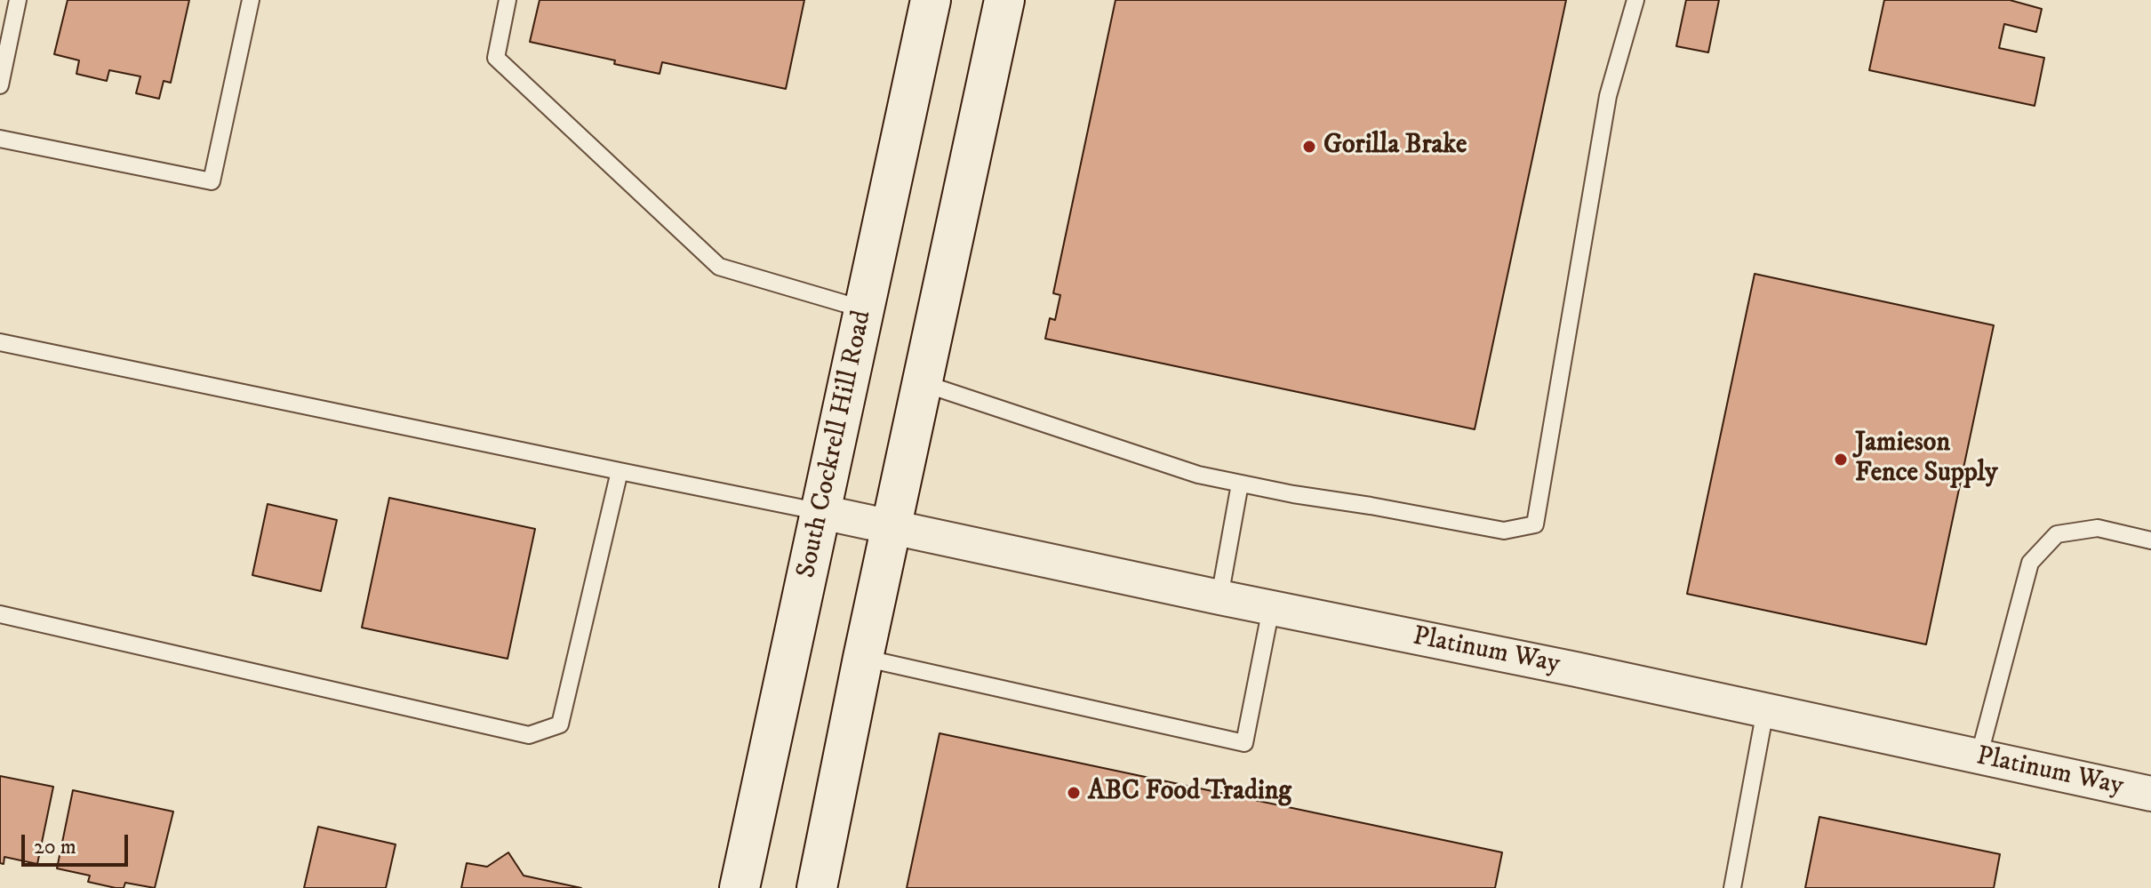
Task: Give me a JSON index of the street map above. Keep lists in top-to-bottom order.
{
  "streets": {
    "main road": ["South Cockrell Hill Road"],
    "street": ["Platinum Way"]
  },
  "crossings": [
    ["South Cockrell Hill Road", "Platinum Way"]
  ],
  "places": ["Gorilla Brake", "Jamieson Fence Supply", "ABC Food Trading"],
  "scale_bar": "20 m"
}
